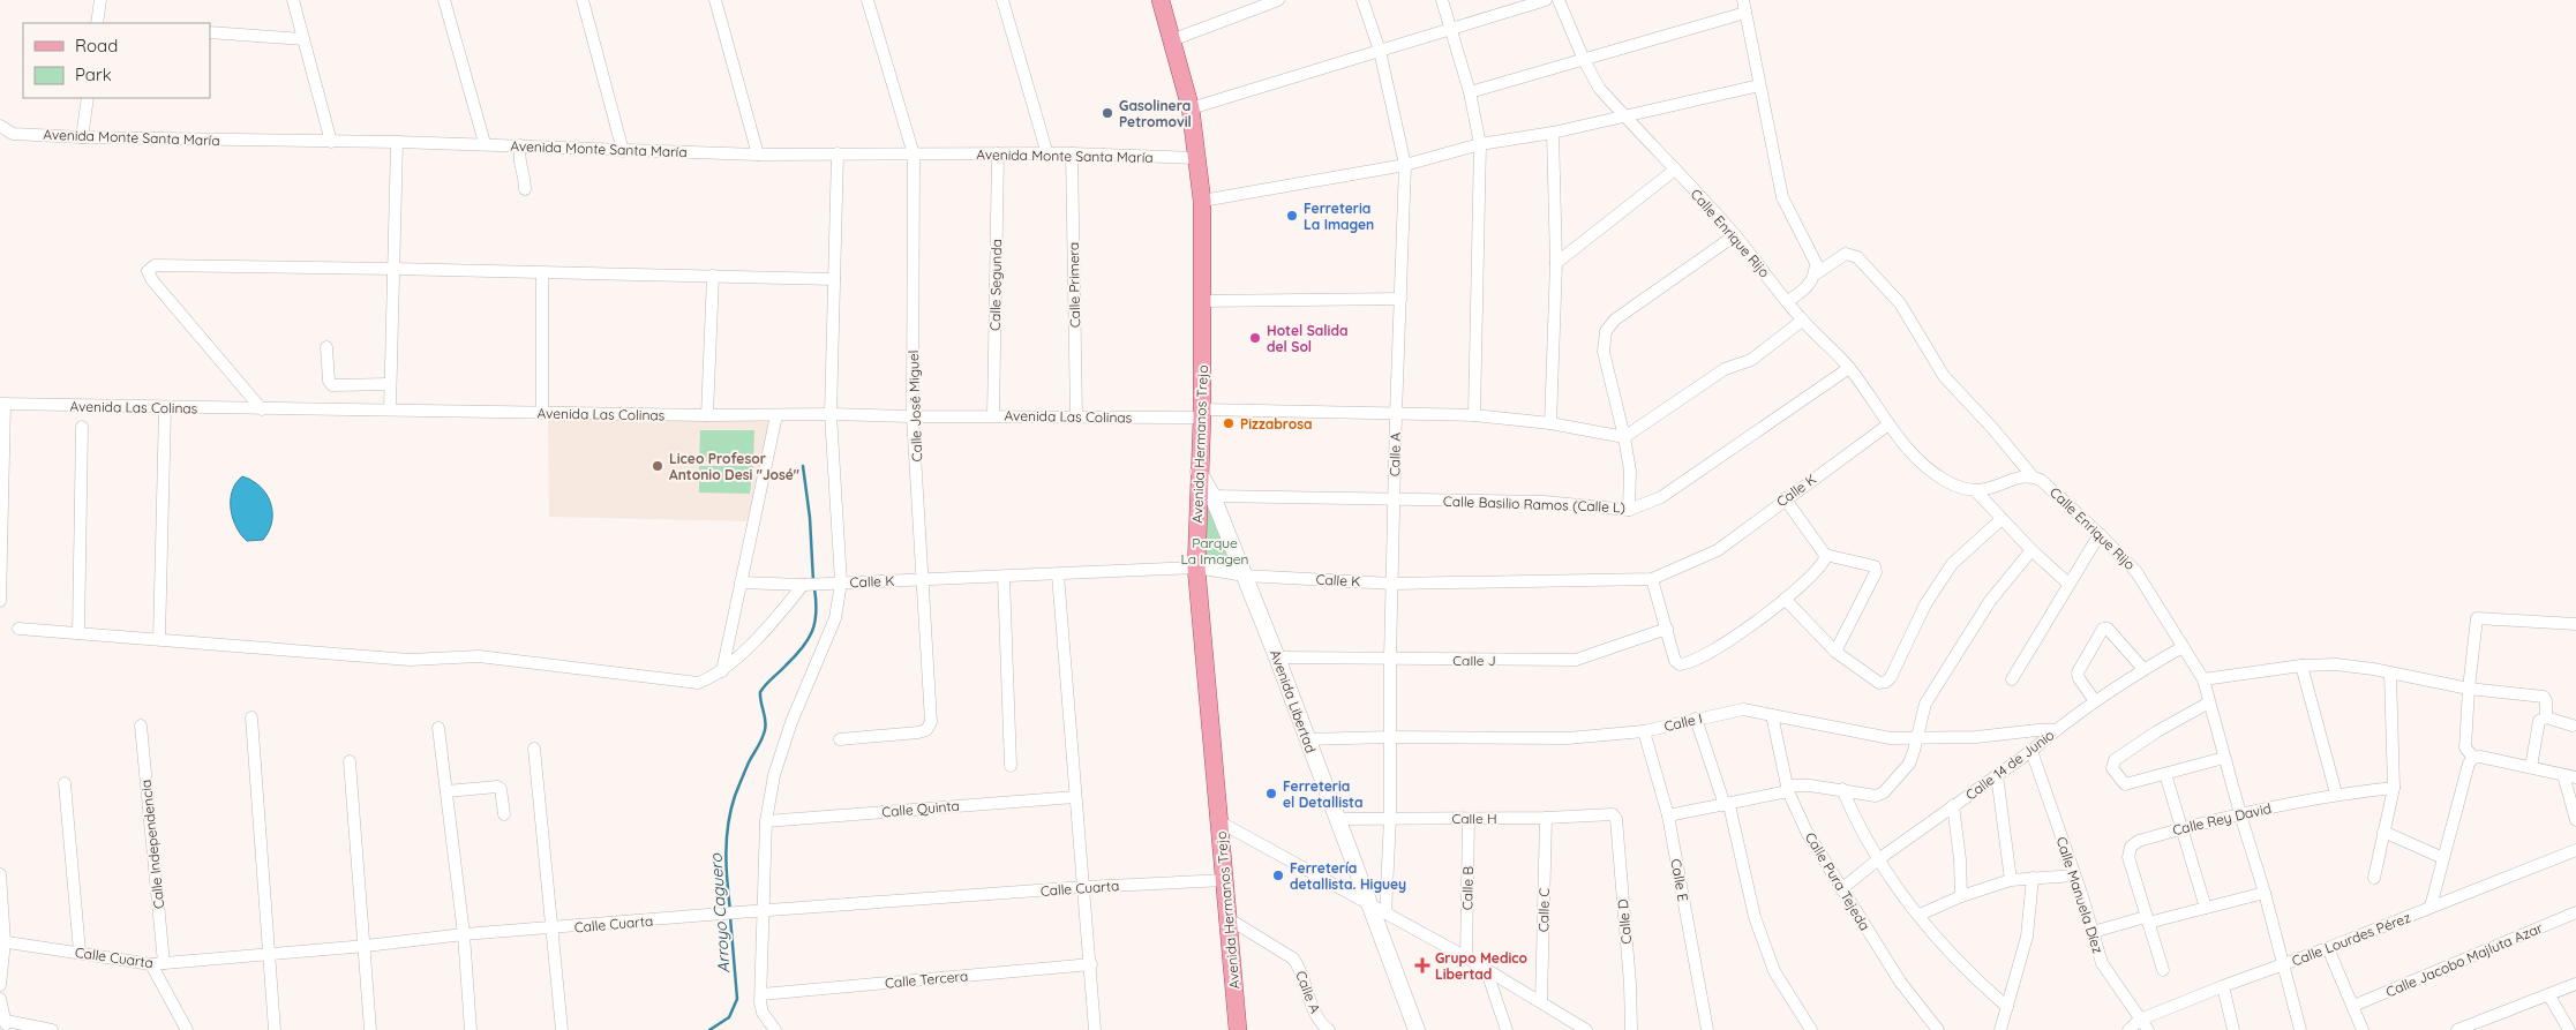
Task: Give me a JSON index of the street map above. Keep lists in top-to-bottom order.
{
  "streets": {
    "main road": ["Avenida Hermanos Trejo"],
    "street": [
      "Avenida Monte Santa María",
      "Calle Enrique Rijo",
      "Calle Segunda",
      "Calle Primera",
      "Calle José Miguel",
      "Avenida Las Colinas",
      "Calle A",
      "Calle K",
      "Calle Basilio Ramos (Calle L)",
      "Calle J",
      "Avenida Libertad",
      "Calle I",
      "Calle 14 de Junio",
      "Calle Quinta",
      "Calle H",
      "Calle Rey David",
      "Calle Independencia",
      "Calle E",
      "Calle Pura Tejeda",
      "Calle Cuarta",
      "Calle B",
      "Calle Manuela Díez",
      "Calle C",
      "Calle D",
      "Calle Lourdes Pérez",
      "Calle Jacobo Majluta Azar",
      "Calle Tercera"
    ]
  },
  "crossings": [
    ["Avenida Monte Santa María", "Calle Segunda"],
    ["Avenida Monte Santa María", "Calle Primera"],
    ["Avenida Monte Santa María", "Calle José Miguel"],
    ["Avenida Monte Santa María", "Avenida Hermanos Trejo"],
    ["Calle Enrique Rijo", "Calle K"],
    ["Calle Enrique Rijo", "Calle Basilio Ramos (Calle L)"],
    ["Calle Enrique Rijo", "Calle 14 de Junio"],
    ["Calle Enrique Rijo", "Calle Rey David"],
    ["Calle Enrique Rijo", "Calle Lourdes Pérez"],
    ["Calle Segunda", "Avenida Las Colinas"],
    ["Calle Primera", "Avenida Las Colinas"],
    ["Calle José Miguel", "Avenida Las Colinas"],
    ["Calle José Miguel", "Calle K"],
    ["Avenida Las Colinas", "Avenida Hermanos Trejo"],
    ["Avenida Las Colinas", "Calle A"],
    ["Avenida Hermanos Trejo", "Calle A"],
    ["Avenida Hermanos Trejo", "Calle K"],
    ["Avenida Hermanos Trejo", "Avenida Libertad"],
    ["Avenida Hermanos Trejo", "Calle Cuarta"],
    ["Calle A", "Calle K"],
    ["Calle A", "Calle Basilio Ramos (Calle L)"],
    ["Calle A", "Calle J"],
    ["Calle A", "Calle I"],
    ["Calle A", "Calle H"],
    ["Calle K", "Avenida Libertad"],
    ["Calle Basilio Ramos (Calle L)", "Avenida Libertad"],
    ["Calle J", "Avenida Libertad"],
    ["Avenida Libertad", "Calle I"],
    ["Avenida Libertad", "Calle H"],
    ["Calle I", "Calle 14 de Junio"],
    ["Calle I", "Calle E"],
    ["Calle I", "Calle Pura Tejeda"],
    ["Calle 14 de Junio", "Calle Pura Tejeda"],
    ["Calle 14 de Junio", "Calle Manuela Díez"],
    ["Calle H", "Calle B"],
    ["Calle H", "Calle C"],
    ["Calle H", "Calle D"],
    ["Calle Independencia", "Calle Cuarta"],
    ["Calle Manuela Díez", "Calle Lourdes Pérez"]
  ],
  "water": ["Arroyo Caguero"],
  "parks": ["Parque La Imagen"],
  "places": {
    "other": [
      "Gasolinera Petromovil",
      "Ferreteria La Imagen",
      "Hotel Salida del Sol",
      "Pizzabrosa",
      "Liceo Profesor Antonio Desi \"José\"",
      "Ferreteria el Detallista",
      "Ferretería detallista. Higuey"
    ],
    "health": ["Grupo Medico Libertad"]
  },
  "legend": ["Road", "Park"]
}
